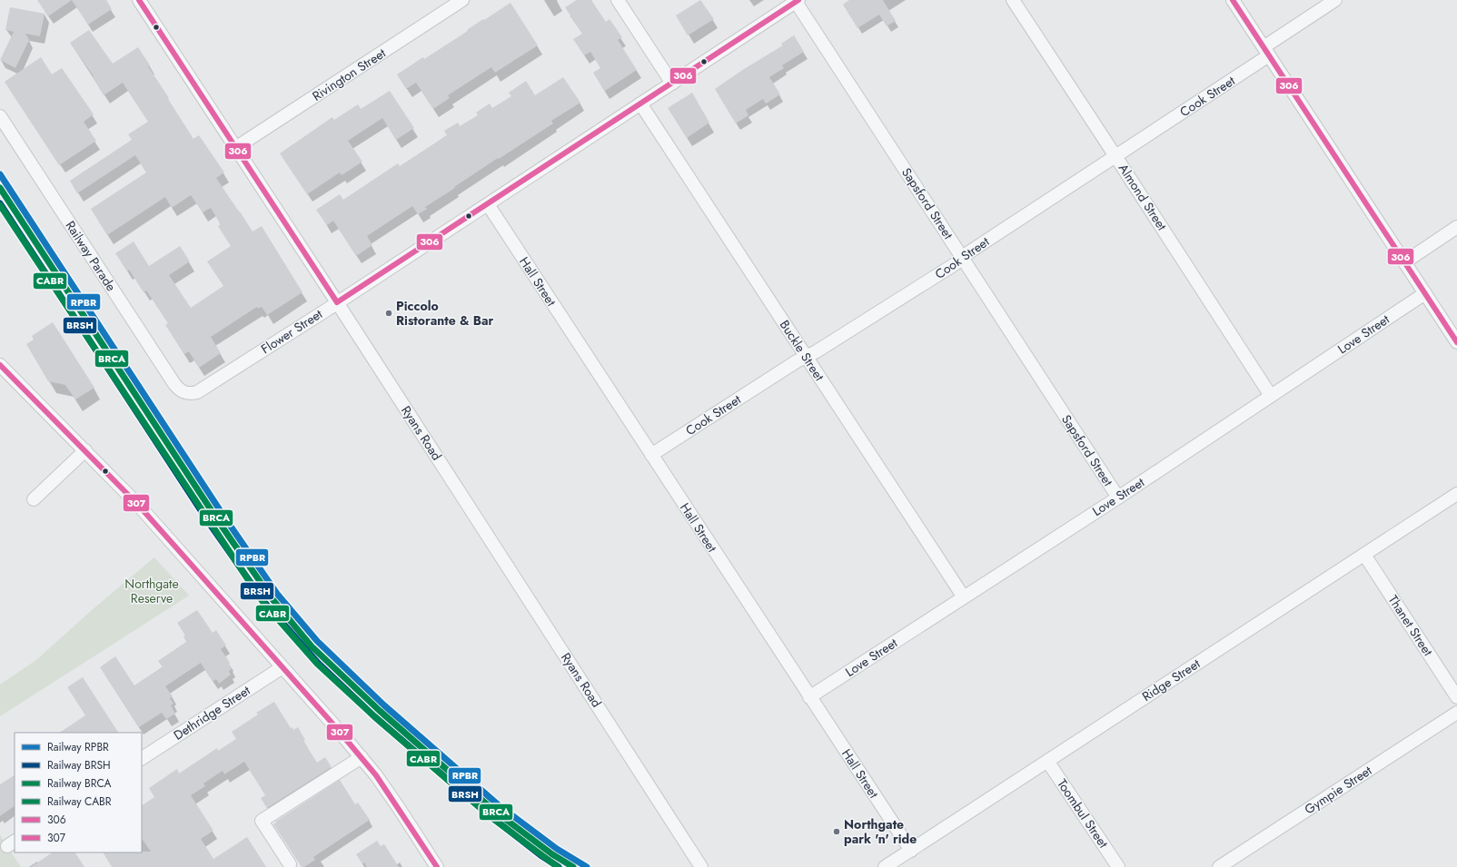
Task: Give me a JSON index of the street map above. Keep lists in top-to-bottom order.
{
  "streets": {
    "street": [
      "Rivington Street",
      "Cook Street",
      "Almond Street",
      "Sapsford Street",
      "Railway Parade",
      "Hall Street",
      "Flower Street",
      "Love Street",
      "Buckle Street",
      "Ryans Road",
      "Thanet Street",
      "Ridge Street",
      "Dethridge Street",
      "Gympie Street",
      "Toombul Street"
    ]
  },
  "crossings": [
    ["Rivington Street", "Ryans Road"],
    ["Cook Street", "Almond Street"],
    ["Cook Street", "Sapsford Street"],
    ["Cook Street", "Hall Street"],
    ["Cook Street", "Buckle Street"],
    ["Almond Street", "Love Street"],
    ["Sapsford Street", "Flower Street"],
    ["Sapsford Street", "Love Street"],
    ["Railway Parade", "Flower Street"],
    ["Hall Street", "Flower Street"],
    ["Hall Street", "Love Street"],
    ["Hall Street", "Ridge Street"],
    ["Flower Street", "Buckle Street"],
    ["Flower Street", "Ryans Road"],
    ["Love Street", "Buckle Street"],
    ["Thanet Street", "Ridge Street"],
    ["Ridge Street", "Toombul Street"]
  ],
  "parks": ["Northgate Reserve"],
  "places": ["Piccolo Ristorante & Bar", "Northgate park 'n' ride"],
  "lines": [
    "transit line 306",
    "rail line RPBR",
    "rail line BRCA",
    "rail line BRSH",
    "rail line CABR",
    "transit line 307"
  ],
  "legend": [
    "Railway RPBR",
    "Railway BRSH",
    "Railway BRCA",
    "Railway CABR",
    "306",
    "307"
  ]
}
